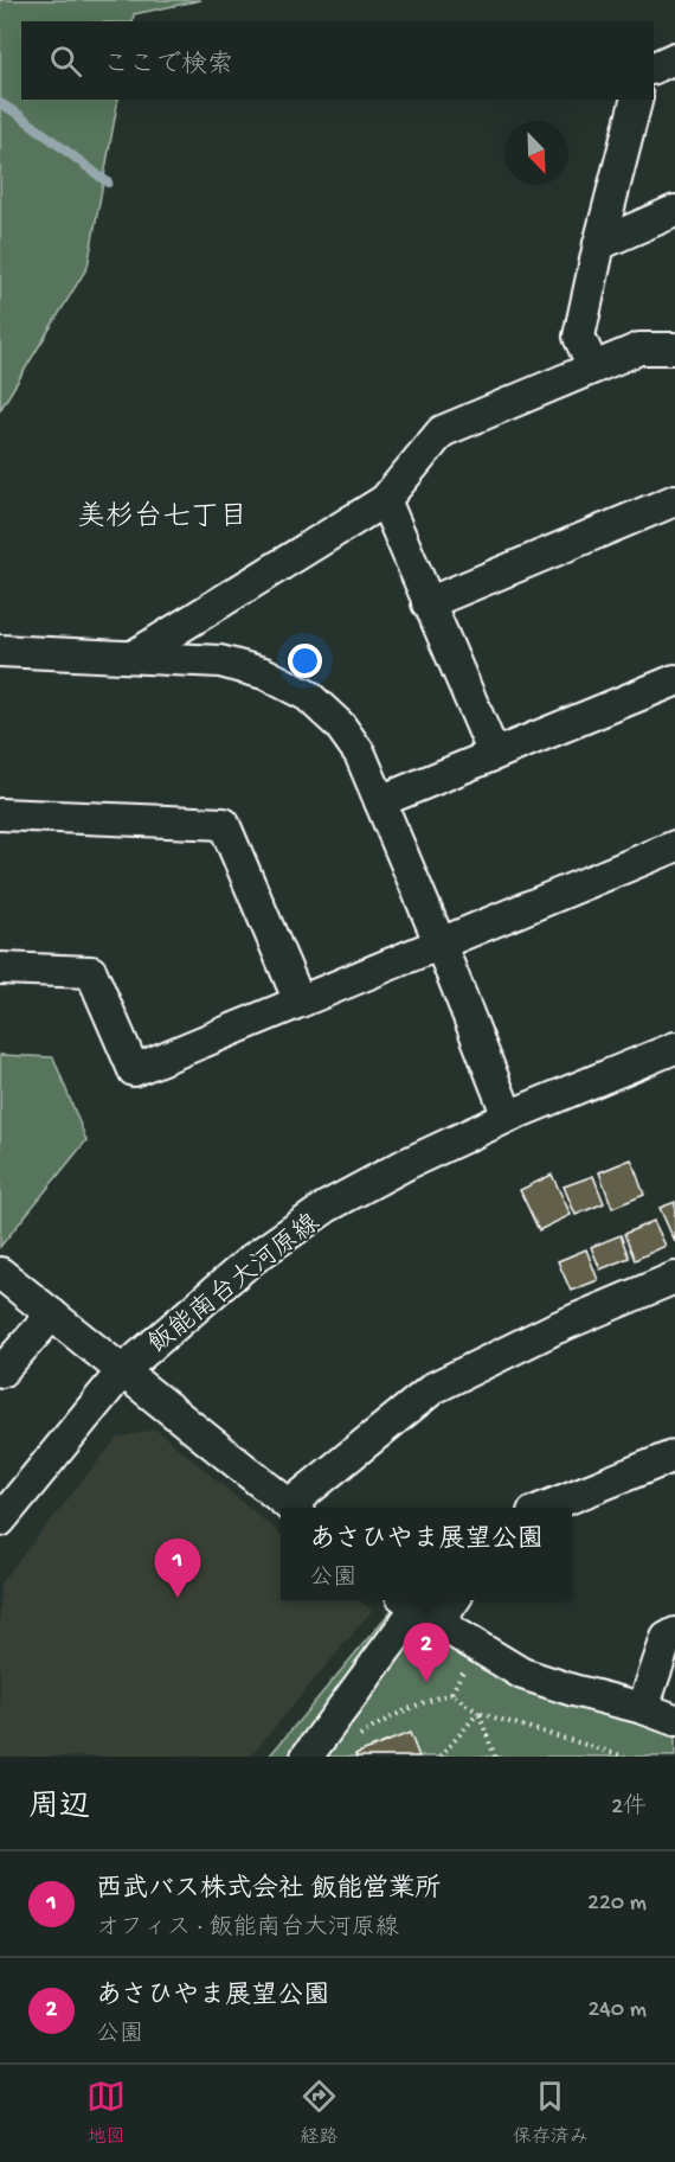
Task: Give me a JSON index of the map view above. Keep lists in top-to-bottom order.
{
  "streets": {
    "street": ["飯能南台大河原線"]
  },
  "districts": ["美杉台七丁目"],
  "north": "bottom right",
  "page": {
    "search": "ここで検索",
    "popup": ["あさひやま展望公園", "公園"],
    "pins": ["1", "2"],
    "heading": ["周辺", "2件"],
    "list": [
      {
        "mark": "1",
        "name": "西武バス株式会社 飯能営業所",
        "note": "オフィス · 飯能南台大河原線",
        "value": "220 m"
      },
      {
        "mark": "2",
        "name": "あさひやま展望公園",
        "note": "公園",
        "value": "240 m"
      }
    ],
    "nav": ["地図", "経路", "保存済み"]
  }
}
